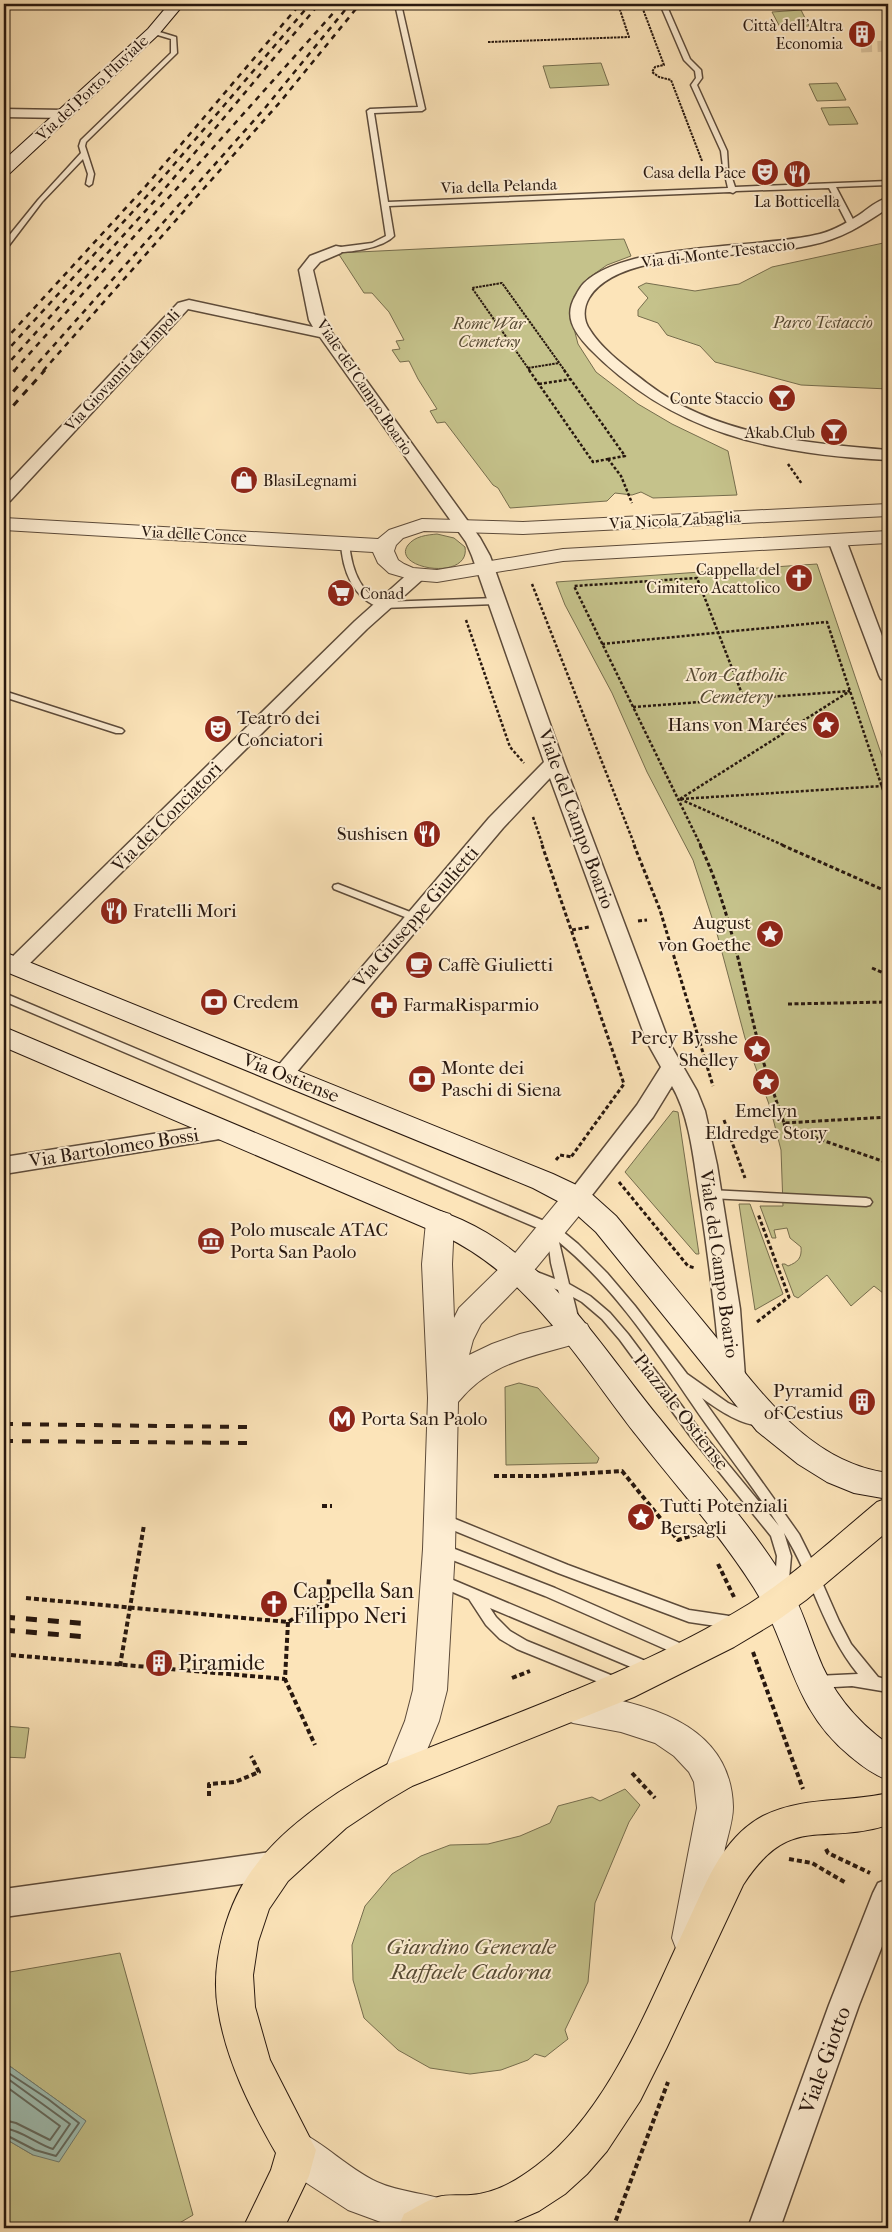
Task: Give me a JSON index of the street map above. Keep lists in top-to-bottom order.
{
  "streets": {
    "street": [
      "Via del Porto Fluviale",
      "Via di Monte Testaccio",
      "Via Giovanni da Empoli",
      "Viale del Campo Boario",
      "Via Nicola Zabaglia",
      "Via delle Conce",
      "Via dei Conciatori",
      "Via Giuseppe Giulietti",
      "Via Ostiense",
      "Via Bartolomeo Bossi",
      "Piazzale Ostiense",
      "Viale Giotto"
    ],
    "lane": ["Via della Pelanda"]
  },
  "crossings": [
    ["Via Giovanni da Empoli", "Viale del Campo Boario"],
    ["Viale del Campo Boario", "Via Nicola Zabaglia"],
    ["Viale del Campo Boario", "Via Giuseppe Giulietti"],
    ["Viale del Campo Boario", "Piazzale Ostiense"],
    ["Via Nicola Zabaglia", "Via delle Conce"],
    ["Via Nicola Zabaglia", "Via dei Conciatori"],
    ["Via dei Conciatori", "Via Ostiense"],
    ["Via Giuseppe Giulietti", "Via Ostiense"],
    ["Via Ostiense", "Piazzale Ostiense"]
  ],
  "parks": [
    "Parco Testaccio",
    "Rome War Cemetery",
    "Non-Catholic Cemetery",
    "Giardino Generale Raffaele Cadorna"
  ],
  "places": {
    "building": ["Città dell'Altra Economia", "Pyramid of Cestius", "Piramide"],
    "theatre": ["Casa della Pace", "Teatro dei Conciatori"],
    "restaurant": ["La Botticella", "Sushisen", "Fratelli Mori"],
    "bar": ["Conte Staccio", "Akab Club"],
    "shop": ["BlasiLegnami"],
    "church": ["Cappella del Cimitero Acattolico", "Cappella San Filippo Neri"],
    "supermarket": ["Conad"],
    "place": [
      "Hans von Marées",
      "August von Goethe",
      "Percy Bysshe Shelley",
      "Emelyn Eldredge Story",
      "Tutti Potenziali Bersagli"
    ],
    "cafe": ["Caffè Giulietti"],
    "bank": ["Credem", "Monte dei Paschi di Siena"],
    "pharmacy": ["FarmaRisparmio"],
    "museum": ["Polo museale ATAC Porta San Paolo"],
    "metro station": ["Porta San Paolo"]
  }
}
